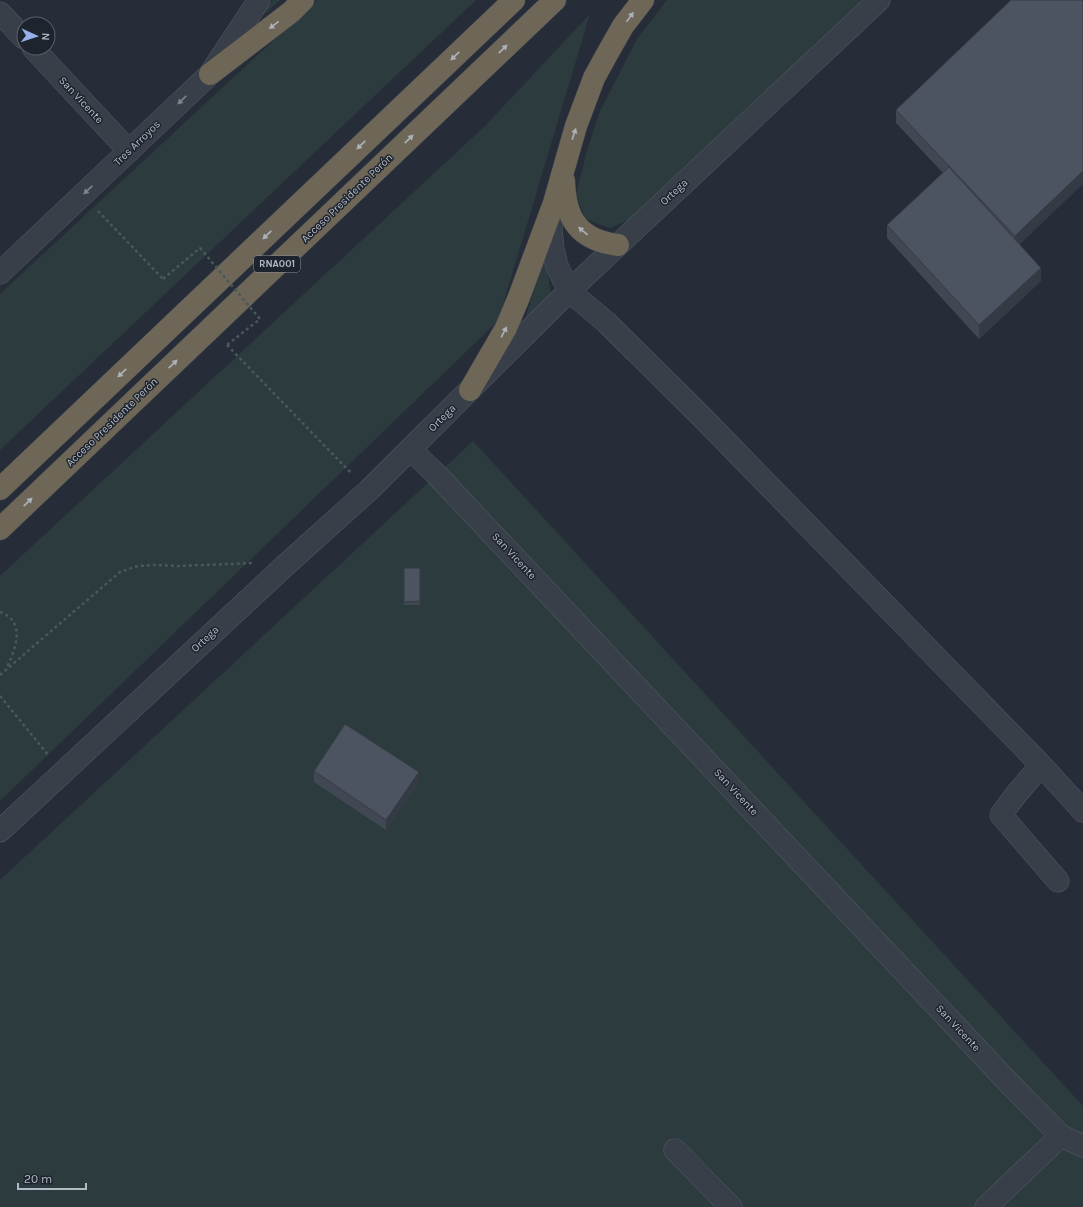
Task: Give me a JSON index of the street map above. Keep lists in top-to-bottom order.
{
  "streets": {
    "highway": ["Acceso Presidente Perón", "RNA001"],
    "street": ["San Vicente", "Tres Arroyos", "Ortega"]
  },
  "crossings": [
    ["San Vicente", "Tres Arroyos"],
    ["San Vicente", "Ortega"]
  ],
  "one_way": ["Tres Arroyos"],
  "scale_bar": "20 m",
  "north": "right"
}
